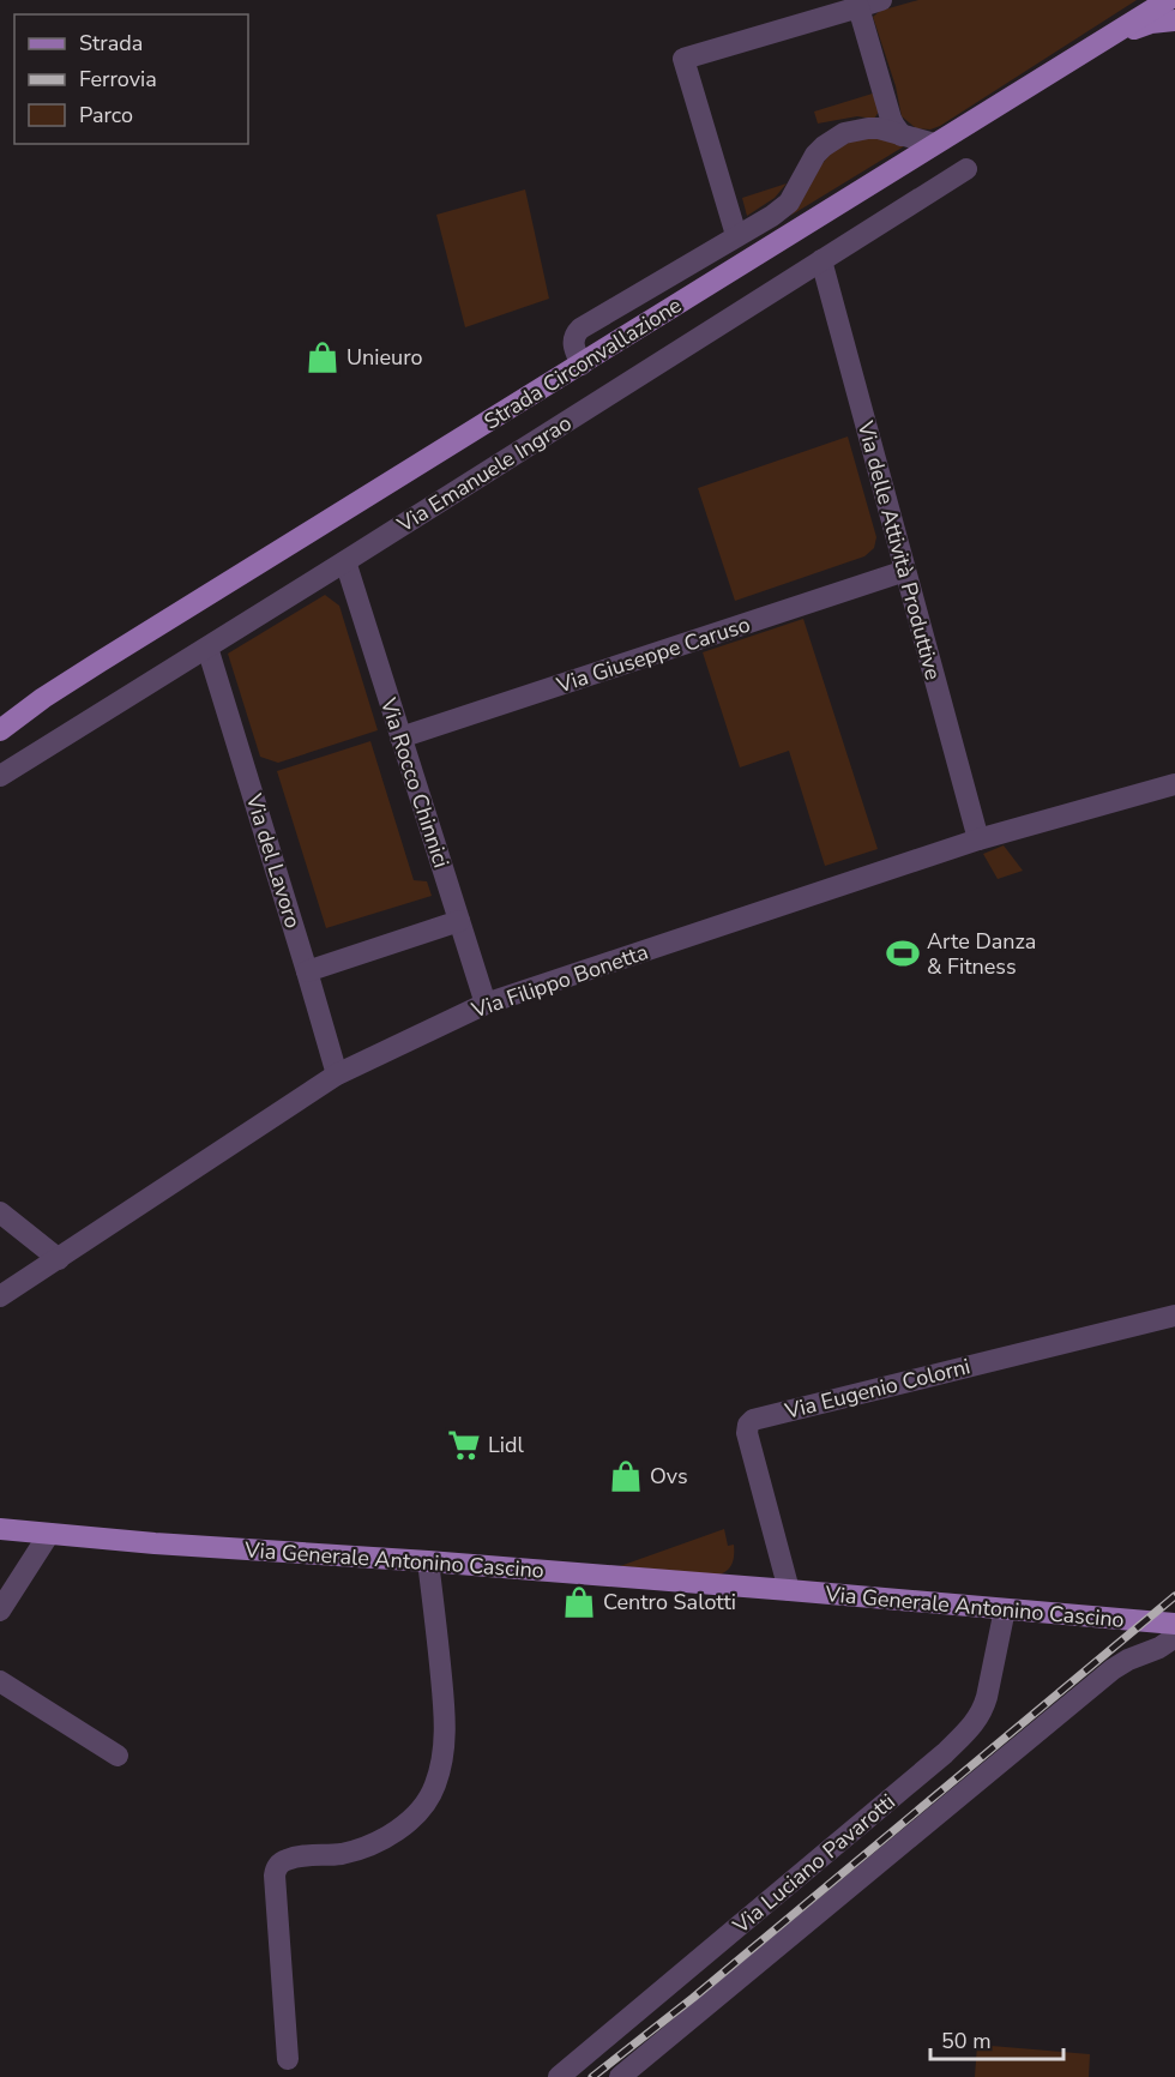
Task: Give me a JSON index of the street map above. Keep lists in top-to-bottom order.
{
  "streets": {
    "main road": ["Strada Circonvallazione", "Via Generale Antonino Cascino"],
    "street": [
      "Via Emanuele Ingrao",
      "Via delle Attività Produttive",
      "Via Giuseppe Caruso",
      "Via Rocco Chinnici",
      "Via del Lavoro",
      "Via Filippo Bonetta",
      "Via Eugenio Colorni",
      "Via Luciano Pavarotti"
    ]
  },
  "crossings": [
    ["Via Emanuele Ingrao", "Via delle Attività Produttive"],
    ["Via Emanuele Ingrao", "Via Rocco Chinnici"],
    ["Via Emanuele Ingrao", "Via del Lavoro"],
    ["Via delle Attività Produttive", "Via Giuseppe Caruso"],
    ["Via delle Attività Produttive", "Via Filippo Bonetta"],
    ["Via Giuseppe Caruso", "Via Rocco Chinnici"],
    ["Via Rocco Chinnici", "Via Filippo Bonetta"],
    ["Via del Lavoro", "Via Filippo Bonetta"],
    ["Via Eugenio Colorni", "Via Generale Antonino Cascino"],
    ["Via Generale Antonino Cascino", "Via Luciano Pavarotti"]
  ],
  "places": {
    "shop": ["Unieuro", "Ovs", "Centro Salotti"],
    "sports": ["Arte Danza & Fitness"],
    "supermarket": ["Lidl"]
  },
  "legend": ["Strada", "Ferrovia", "Parco"],
  "scale_bar": "50 m"
}
